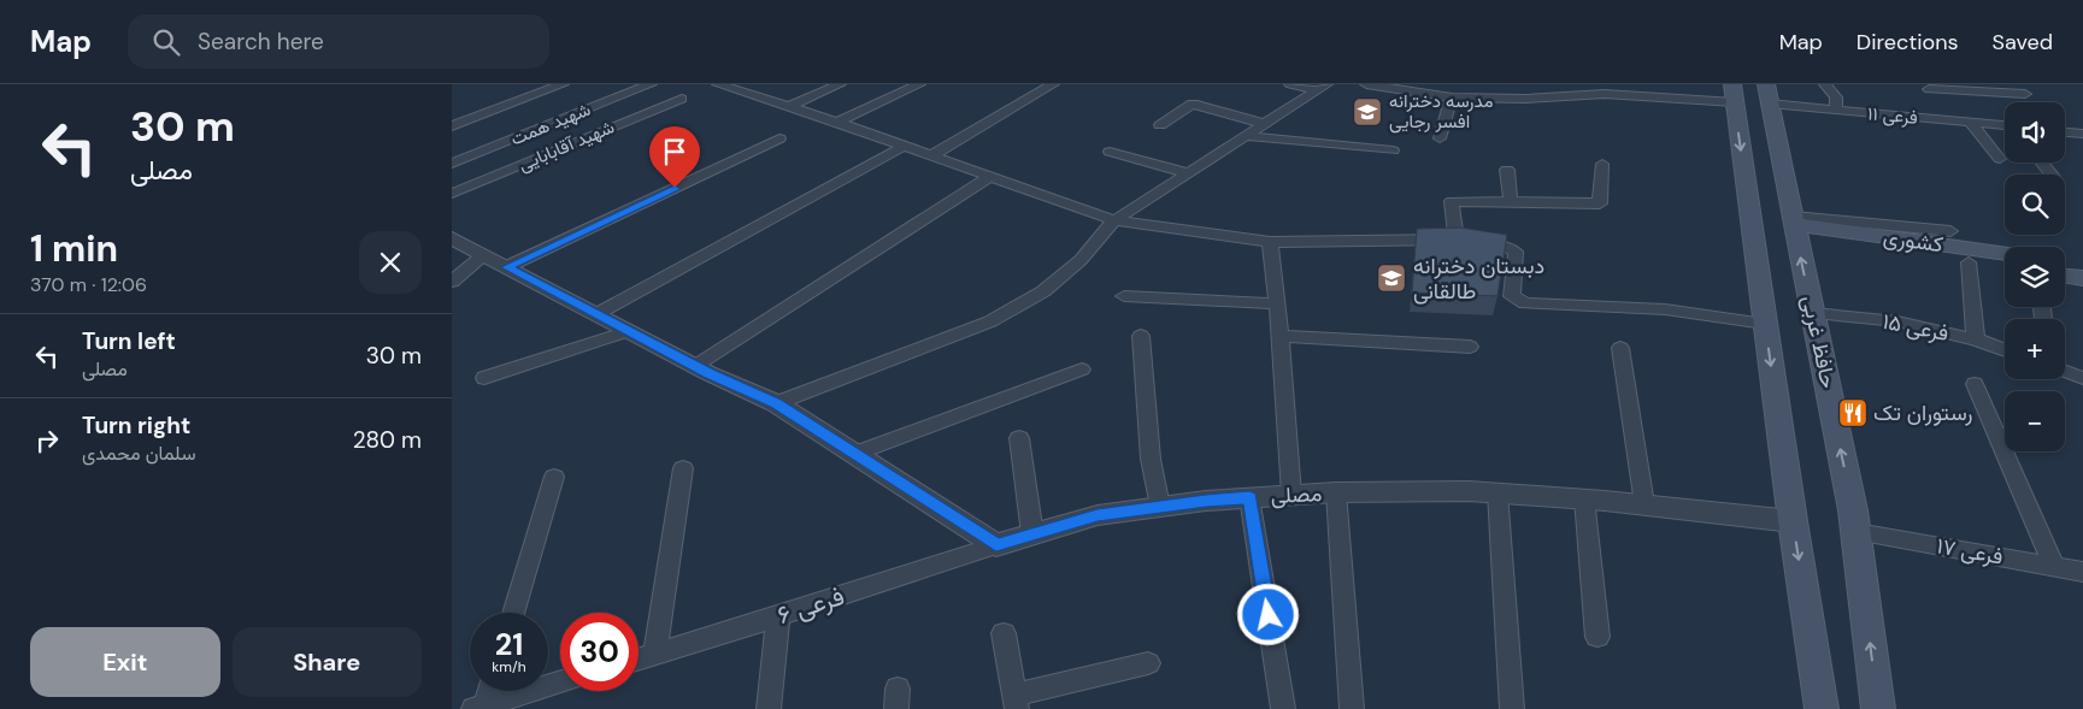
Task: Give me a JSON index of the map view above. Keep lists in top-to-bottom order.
{
  "streets": {
    "main road": ["کشوری", "حافظ غربی"],
    "street": [
      "فرعی ۱۱",
      "شهید همت",
      "شهید آقابابایی",
      "فرعی ۱۵",
      "مصلی",
      "فرعی ۱۷",
      "فرعی ۶"
    ]
  },
  "crossings": [
    ["فرعی ۱۱", "حافظ غربی"],
    ["کشوری", "حافظ غربی"],
    ["فرعی ۱۵", "حافظ غربی"],
    ["حافظ غربی", "مصلی"],
    ["حافظ غربی", "فرعی ۱۷"],
    ["مصلی", "فرعی ۶"]
  ],
  "places": {
    "school or university": ["مدرسه دخترانه افسر رجایی", "دبستان دخترانه طالقانی"],
    "restaurant": ["رستوران تک"]
  },
  "page": {
    "header": "Map",
    "search": "Search here",
    "nav": ["Map", "Directions", "Saved"],
    "turn": ["30 m", "مصلی"],
    "map_buttons": ["+", "−"],
    "heading": ["1 min", "370 m · 12:06"],
    "list": [
      {
        "name": "Turn left",
        "note": "مصلی",
        "value": "30 m"
      },
      {
        "name": "Turn right",
        "note": "سلمان محمدی",
        "value": "280 m"
      }
    ],
    "speed": "21 km/h",
    "limit": "30",
    "buttons": ["Exit", "Share"]
  }
}
